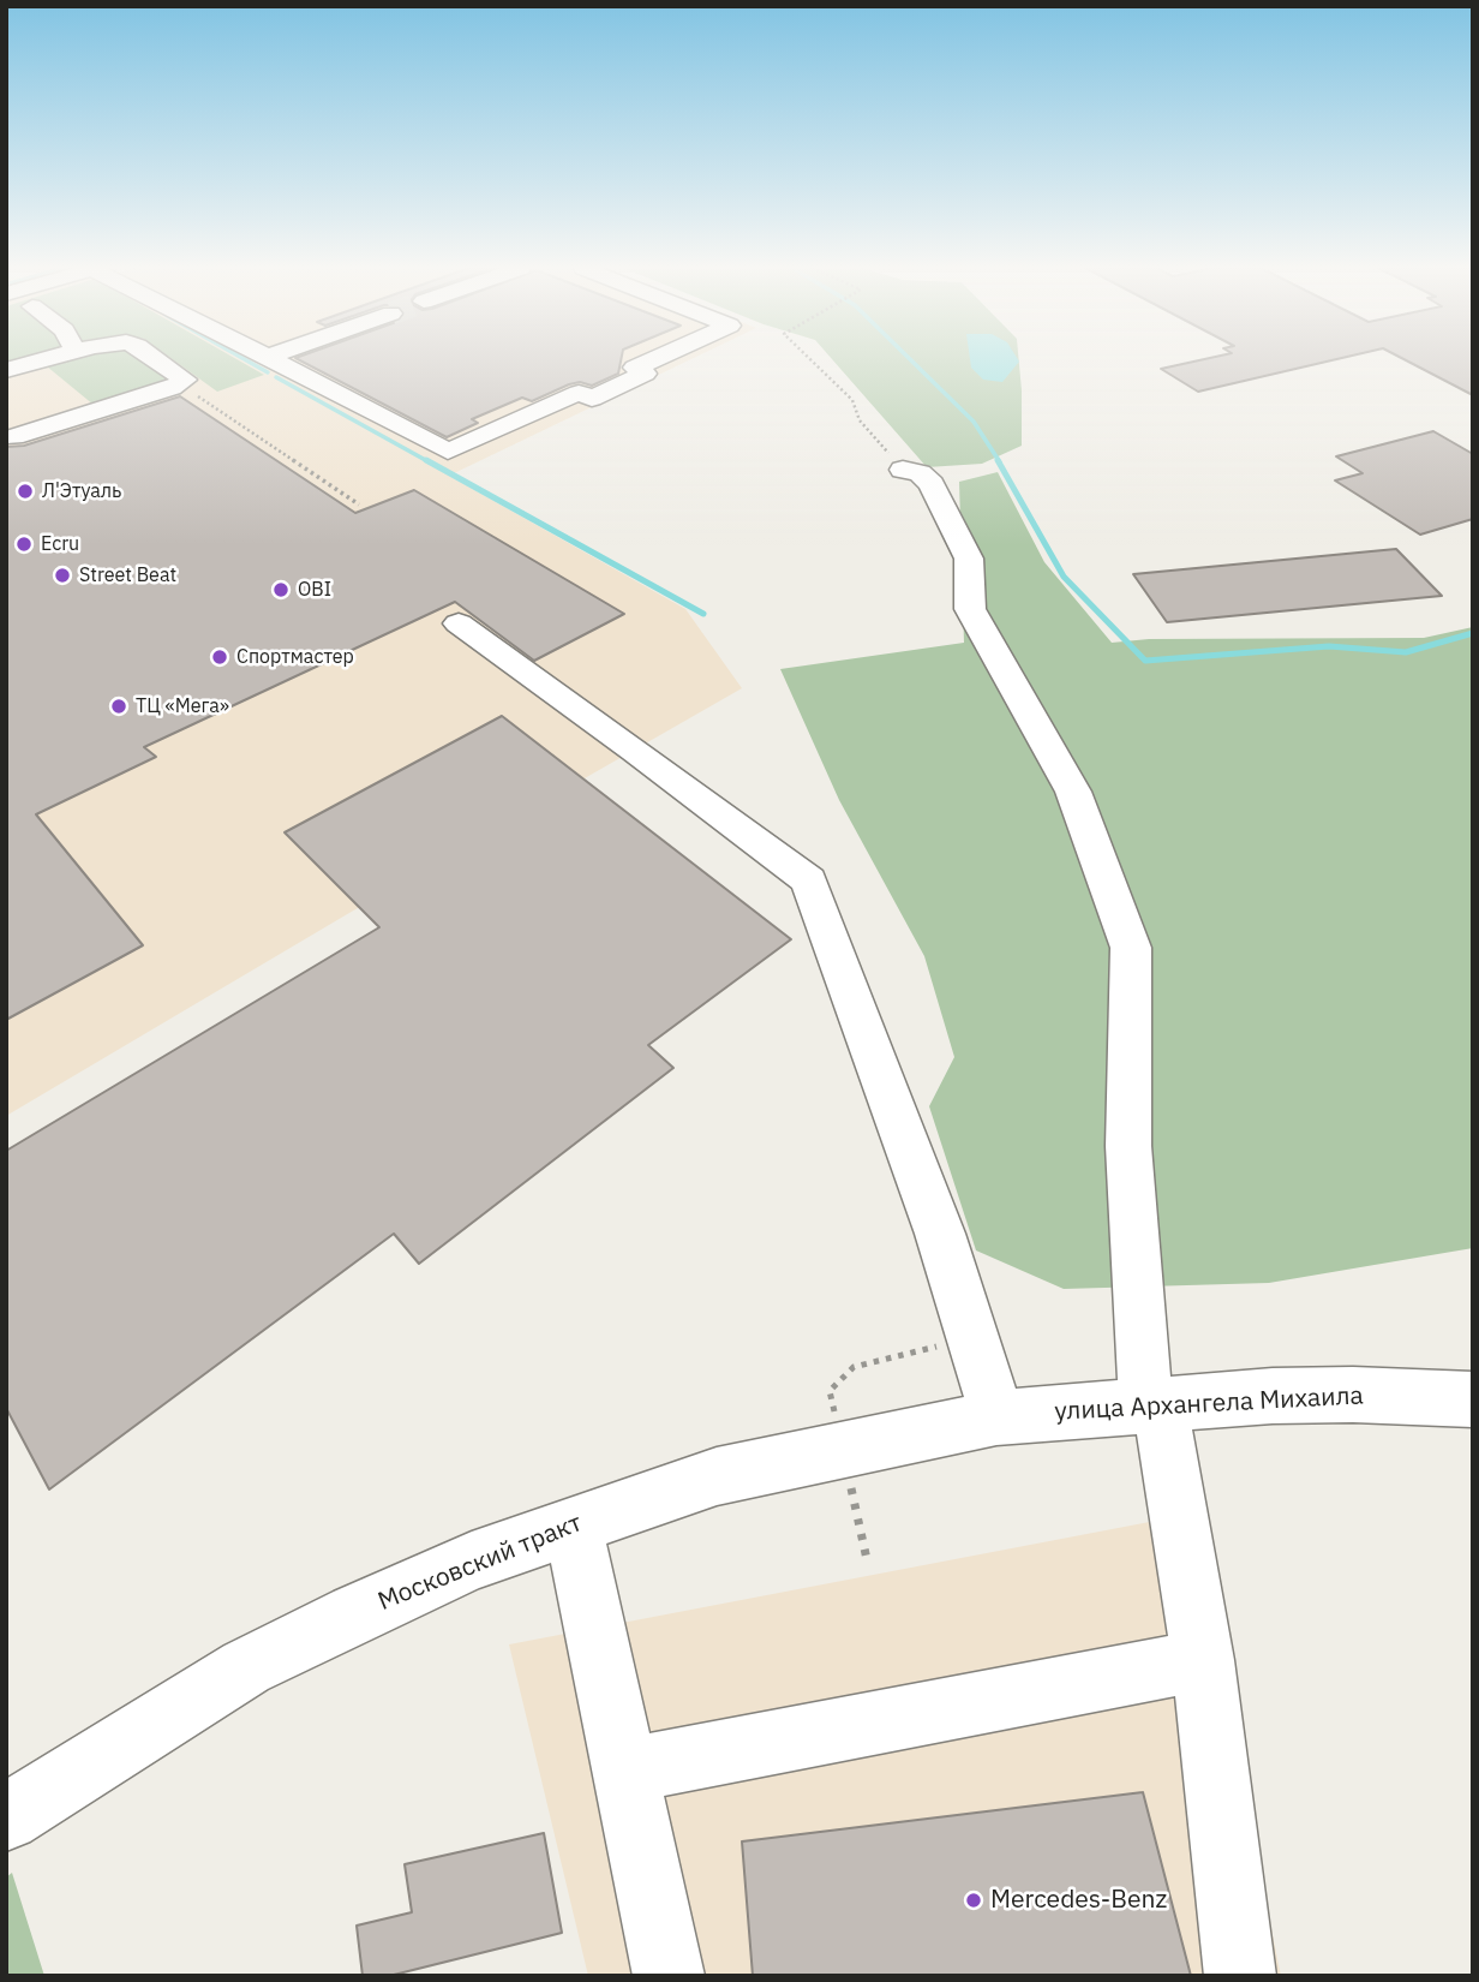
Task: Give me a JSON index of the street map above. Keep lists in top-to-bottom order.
{
  "streets": {
    "street": ["улица Архангела Михаила", "Московский тракт"]
  },
  "crossings": [
    ["улица Архангела Михаила", "Московский тракт"]
  ],
  "places": [
    "Л'Этуаль",
    "Ecru",
    "Street Beat",
    "OBI",
    "Спортмастер",
    "ТЦ «Мега»",
    "Mercedes-Benz"
  ]
}
